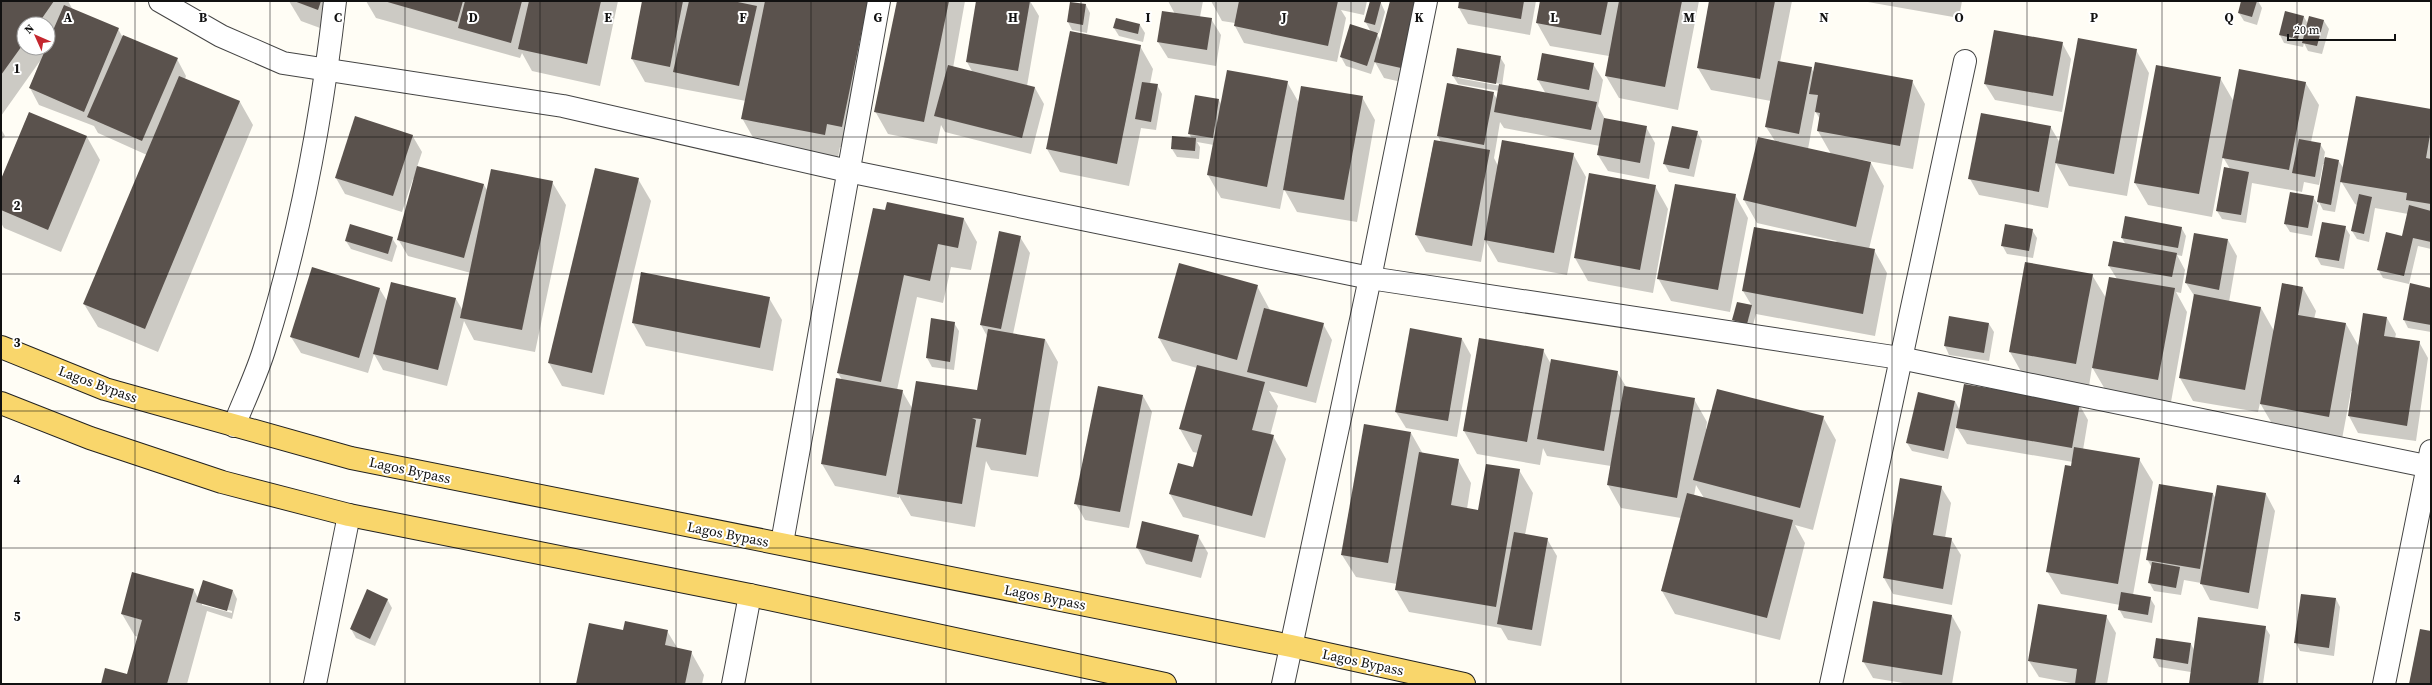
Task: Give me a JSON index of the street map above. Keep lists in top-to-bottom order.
{
  "streets": {
    "main road": ["Lagos Bypass"]
  },
  "scale_bar": "20 m",
  "north": "top left",
  "grid": {
    "columns": [
      "A",
      "B",
      "C",
      "D",
      "E",
      "F",
      "G",
      "H",
      "I",
      "J",
      "K",
      "L",
      "M",
      "N",
      "O",
      "P",
      "Q"
    ],
    "rows": [
      "1",
      "2",
      "3",
      "4",
      "5"
    ]
  }
}
